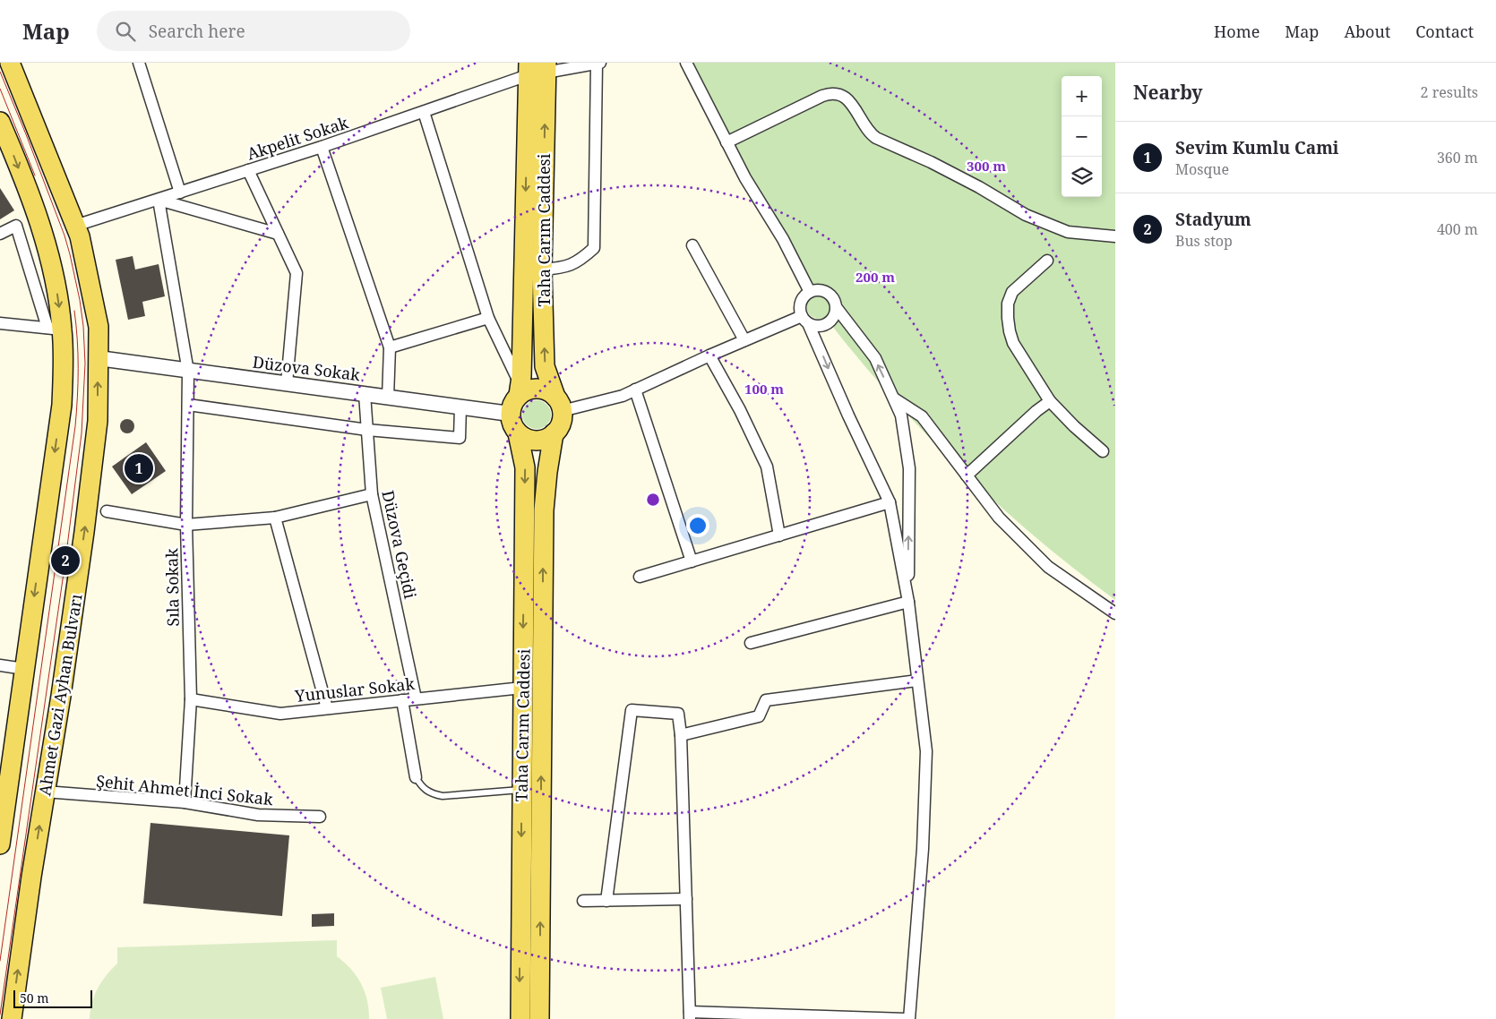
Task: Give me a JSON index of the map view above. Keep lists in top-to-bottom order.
{
  "streets": {
    "main road": ["Taha Carım Caddesi", "Ahmet Gazi Ayhan Bulvarı"],
    "street": [
      "Akpelit Sokak",
      "Düzova Sokak",
      "Düzova Geçidi",
      "Sıla Sokak",
      "Yunuslar Sokak",
      "Şehit Ahmet İnci Sokak"
    ]
  },
  "crossings": [
    ["Akpelit Sokak", "Taha Carım Caddesi"],
    ["Akpelit Sokak", "Sıla Sokak"],
    ["Akpelit Sokak", "Ahmet Gazi Ayhan Bulvarı"],
    ["Taha Carım Caddesi", "Düzova Sokak"],
    ["Taha Carım Caddesi", "Yunuslar Sokak"],
    ["Düzova Sokak", "Düzova Geçidi"],
    ["Düzova Sokak", "Sıla Sokak"],
    ["Düzova Sokak", "Ahmet Gazi Ayhan Bulvarı"],
    ["Düzova Geçidi", "Yunuslar Sokak"],
    ["Sıla Sokak", "Yunuslar Sokak"],
    ["Sıla Sokak", "Şehit Ahmet İnci Sokak"],
    ["Ahmet Gazi Ayhan Bulvarı", "Şehit Ahmet İnci Sokak"]
  ],
  "scale_bar": "50 m",
  "page": {
    "header": "Map",
    "search": "Search here",
    "nav": [
      "Home",
      "Map",
      "About",
      "Contact"
    ],
    "heading": ["Nearby", "2 results"],
    "map_buttons": ["+", "−"],
    "list": [
      {
        "mark": "1",
        "name": "Sevim Kumlu Cami",
        "note": "Mosque",
        "value": "360 m"
      },
      {
        "mark": "2",
        "name": "Stadyum",
        "note": "Bus stop",
        "value": "400 m"
      }
    ],
    "pins": ["1", "2"],
    "scale": "50 m"
  },
  "rings": ["300 m", "200 m", "100 m"]
}
